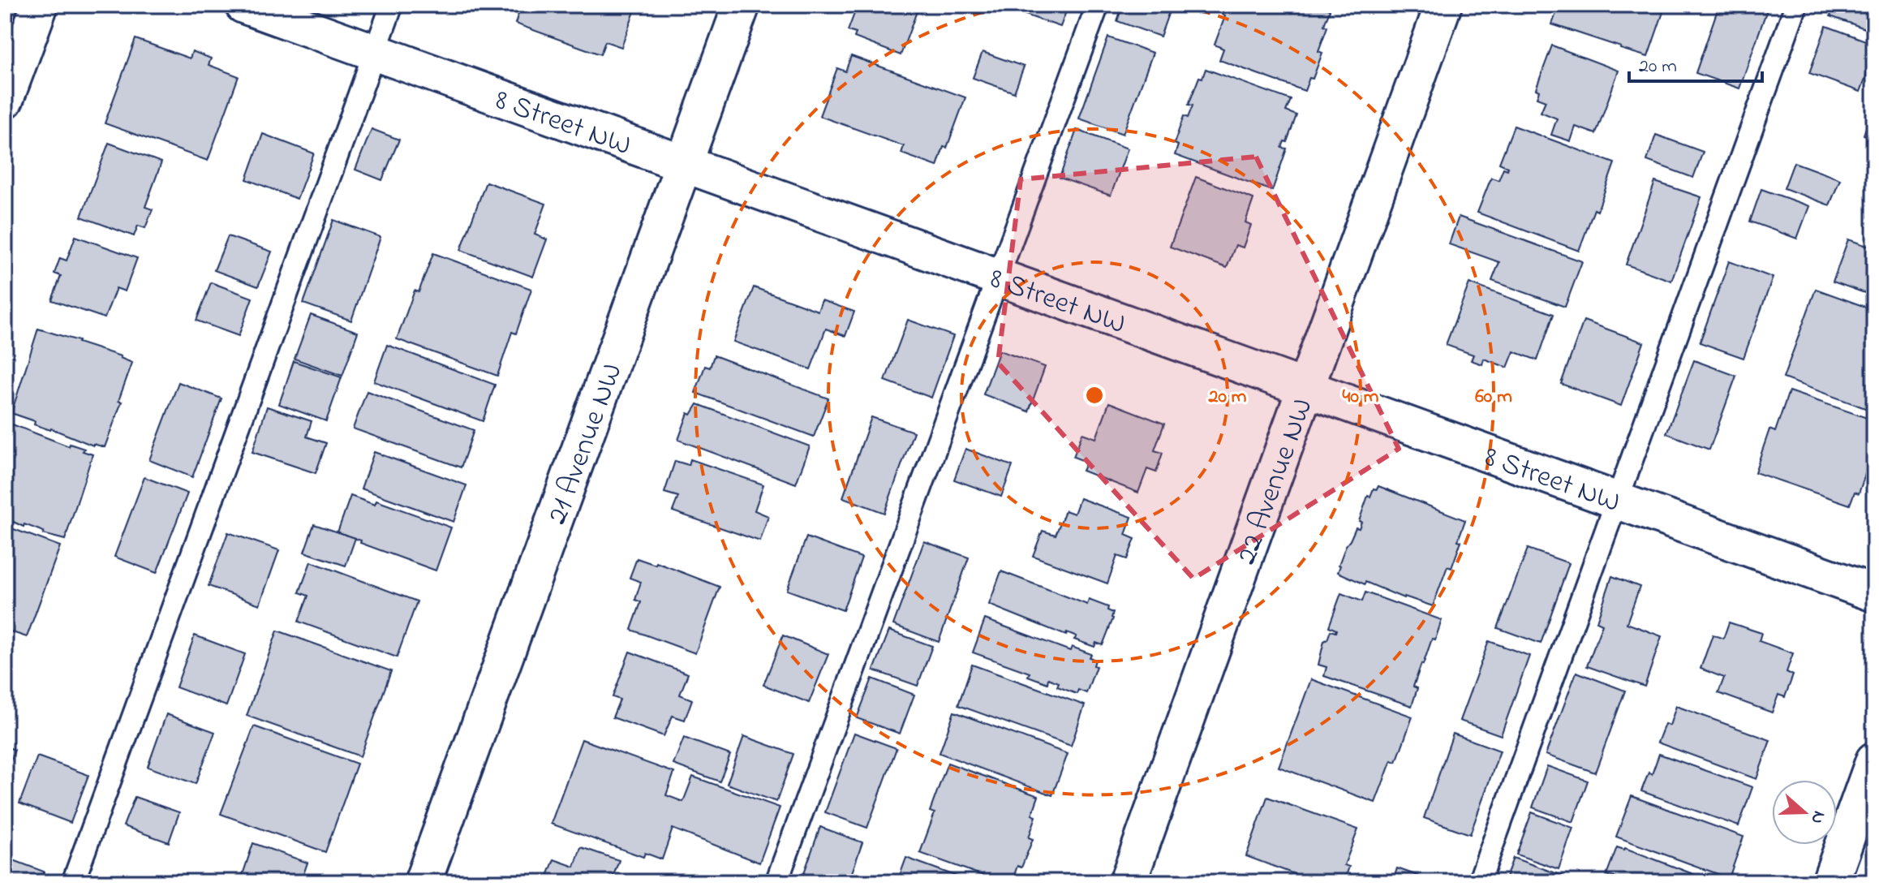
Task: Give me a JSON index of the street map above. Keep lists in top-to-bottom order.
{
  "streets": {
    "street": ["8 Street NW", "21 Avenue NW", "22 Avenue NW"]
  },
  "crossings": [
    ["8 Street NW", "21 Avenue NW"],
    ["8 Street NW", "22 Avenue NW"]
  ],
  "scale_bar": "20 m",
  "north": "right",
  "rings": ["20 m", "40 m", "60 m"]
}
